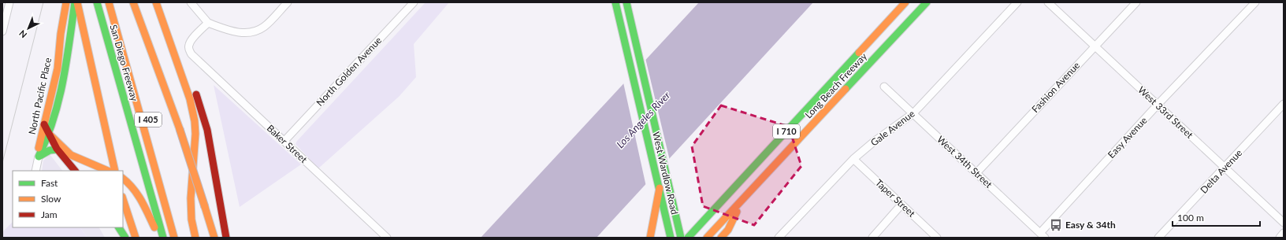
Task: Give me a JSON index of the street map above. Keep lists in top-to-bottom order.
{
  "streets": {
    "main road": [
      "San Diego Freeway",
      "Long Beach Freeway",
      "North Pacific Place",
      "I 405",
      "I 710",
      "West Wardlow Road"
    ],
    "street": [
      "North Golden Avenue",
      "Fashion Avenue",
      "West 33rd Street",
      "Gale Avenue",
      "Easy Avenue",
      "Baker Street",
      "West 34th Street",
      "Delta Avenue",
      "Taper Street"
    ]
  },
  "crossings": [
    ["North Golden Avenue", "Baker Street"],
    ["Fashion Avenue", "West 33rd Street"],
    ["Fashion Avenue", "West 34th Street"],
    ["West 33rd Street", "Easy Avenue"],
    ["West 33rd Street", "Delta Avenue"],
    ["Gale Avenue", "West 34th Street"],
    ["Gale Avenue", "Taper Street"],
    ["Easy Avenue", "West 34th Street"]
  ],
  "water": ["Los Angeles River"],
  "places": {
    "bus stop": ["Easy & 34th"]
  },
  "legend": ["Fast", "Slow", "Jam"],
  "scale_bar": "100 m",
  "north": "bottom left"
}
